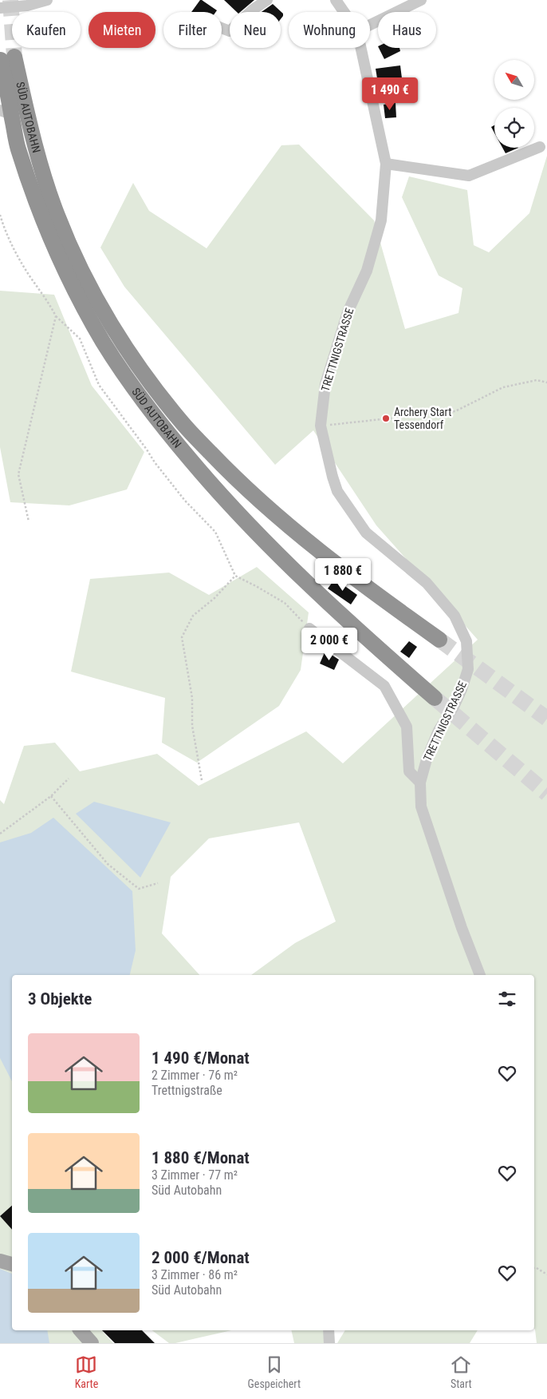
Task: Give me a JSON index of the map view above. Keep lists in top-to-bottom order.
{
  "streets": {
    "highway": ["SÜD AUTOBAHN"],
    "street": ["TRETTNIGSTRASSE"]
  },
  "places": ["Archery Start Tessendorf"],
  "north": "top left",
  "page": {
    "chip": [
      "Kaufen",
      "Mieten",
      "Filter",
      "Neu",
      "Wohnung",
      "Haus"
    ],
    "price": ["1 490 €", "1 880 €", "2 000 €"],
    "heading": "3 Objekte",
    "list": [
      {
        "name": "1 490 €/Monat",
        "note": "2 Zimmer · 76 m² · Trettnigstraße"
      },
      {
        "name": "1 880 €/Monat",
        "note": "3 Zimmer · 77 m² · Süd Autobahn"
      },
      {
        "name": "2 000 €/Monat",
        "note": "3 Zimmer · 86 m² · Süd Autobahn"
      }
    ],
    "tabs": ["Karte", "Gespeichert", "Start"]
  }
}
